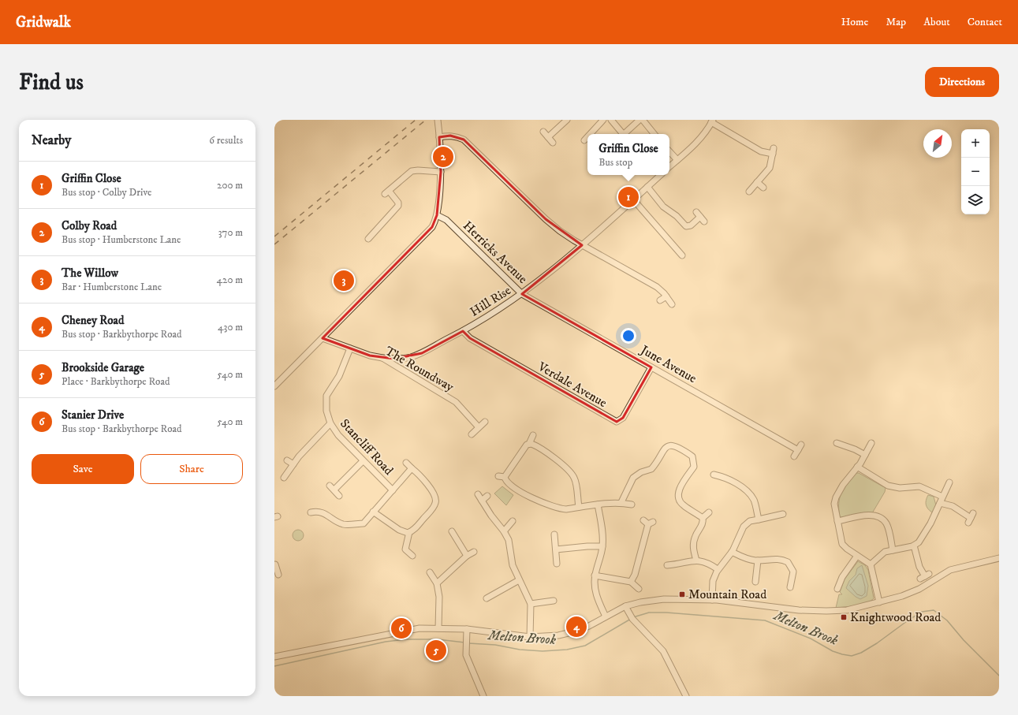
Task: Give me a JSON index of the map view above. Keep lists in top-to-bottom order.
{
  "streets": {
    "street": [
      "Herricks Avenue",
      "Hill Rise",
      "June Avenue",
      "The Roundway",
      "Verdale Avenue",
      "Stancliff Road"
    ]
  },
  "crossings": [
    ["Herricks Avenue", "Hill Rise"],
    ["Herricks Avenue", "June Avenue"],
    ["Hill Rise", "June Avenue"],
    ["Hill Rise", "The Roundway"],
    ["Hill Rise", "Verdale Avenue"],
    ["June Avenue", "Verdale Avenue"],
    ["The Roundway", "Stancliff Road"]
  ],
  "water": ["Melton Brook"],
  "places": {
    "transit": ["Mountain Road", "Knightwood Road"]
  },
  "north": "top right",
  "page": {
    "header": "Gridwalk",
    "nav": [
      "Home",
      "Map",
      "About",
      "Contact"
    ],
    "buttons": [
      "Directions",
      ["Save", "Share"]
    ],
    "title": "Find us",
    "heading": ["Nearby", "6 results"],
    "map_buttons": ["+", "−"],
    "popup": ["Griffin Close", "Bus stop"],
    "pins": [
      "2",
      "1",
      "3",
      "4",
      "6",
      "5"
    ],
    "list": [
      {
        "mark": "1",
        "name": "Griffin Close",
        "note": "Bus stop · Colby Drive",
        "value": "200 m"
      },
      {
        "mark": "2",
        "name": "Colby Road",
        "note": "Bus stop · Humberstone Lane",
        "value": "370 m"
      },
      {
        "mark": "3",
        "name": "The Willow",
        "note": "Bar · Humberstone Lane",
        "value": "420 m"
      },
      {
        "mark": "4",
        "name": "Cheney Road",
        "note": "Bus stop · Barkbythorpe Road",
        "value": "430 m"
      },
      {
        "mark": "5",
        "name": "Brookside Garage",
        "note": "Place · Barkbythorpe Road",
        "value": "540 m"
      },
      {
        "mark": "6",
        "name": "Stanier Drive",
        "note": "Bus stop · Barkbythorpe Road",
        "value": "540 m"
      }
    ]
  }
}
